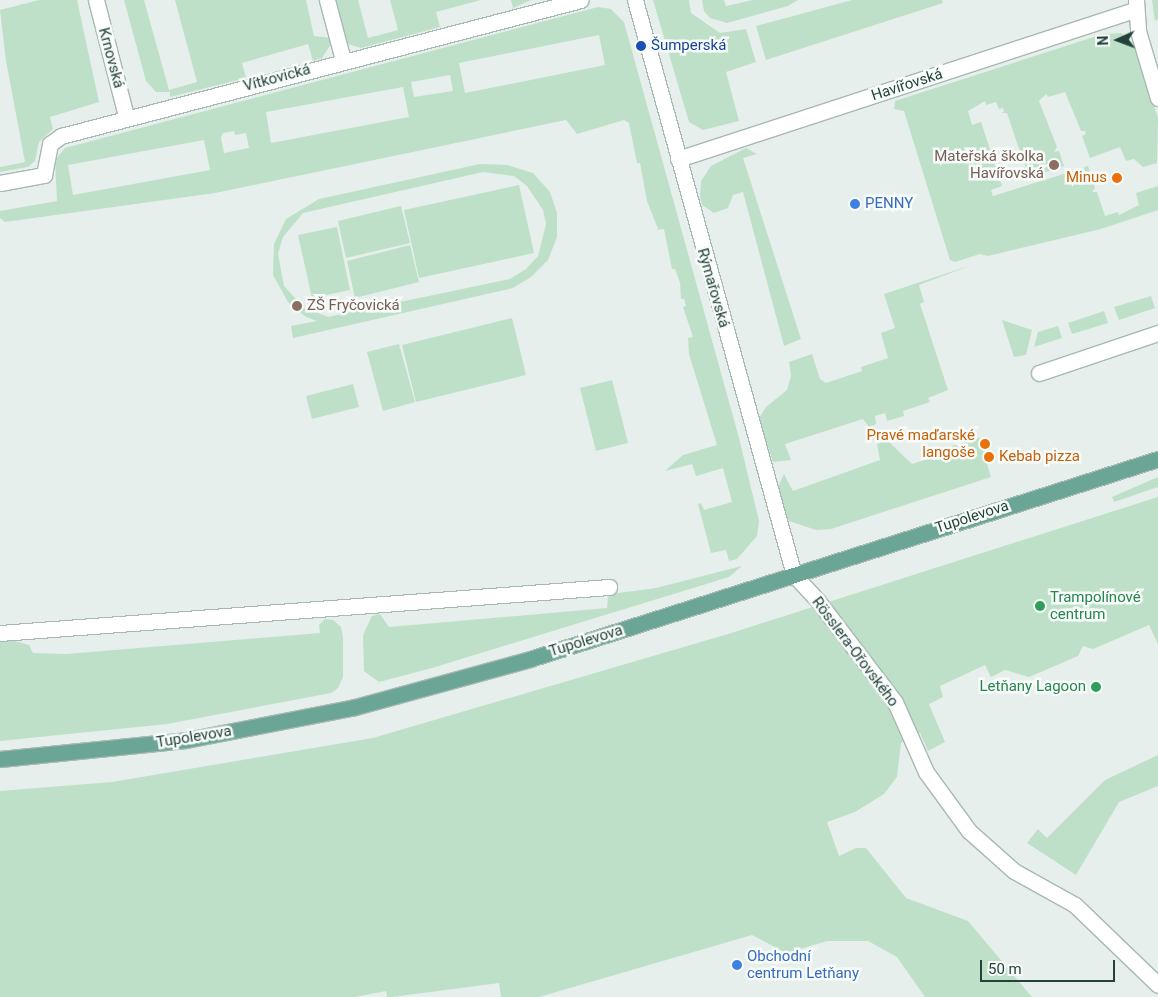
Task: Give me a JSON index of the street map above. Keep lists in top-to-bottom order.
{
  "streets": {
    "main road": ["Tupolevova"],
    "street": [
      "Krnovská",
      "Vítkovická",
      "Havířovská",
      "Rýmařovská",
      "Rösslera-Ořovského"
    ]
  },
  "crossings": [
    ["Krnovská", "Vítkovická"],
    ["Havířovská", "Rýmařovská"],
    ["Rýmařovská", "Tupolevova"],
    ["Rýmařovská", "Rösslera-Ořovského"],
    ["Tupolevova", "Rösslera-Ořovského"]
  ],
  "places": [
    "Šumperská",
    "Mateřská školka Havířovská",
    "Minus",
    "PENNY",
    "ZŠ Fryčovická",
    "Pravé maďarské langoše",
    "Kebab pizza",
    "Trampolínové centrum",
    "Letňany Lagoon",
    "Obchodní centrum Letňany"
  ],
  "scale_bar": "50 m",
  "north": "left"
}
